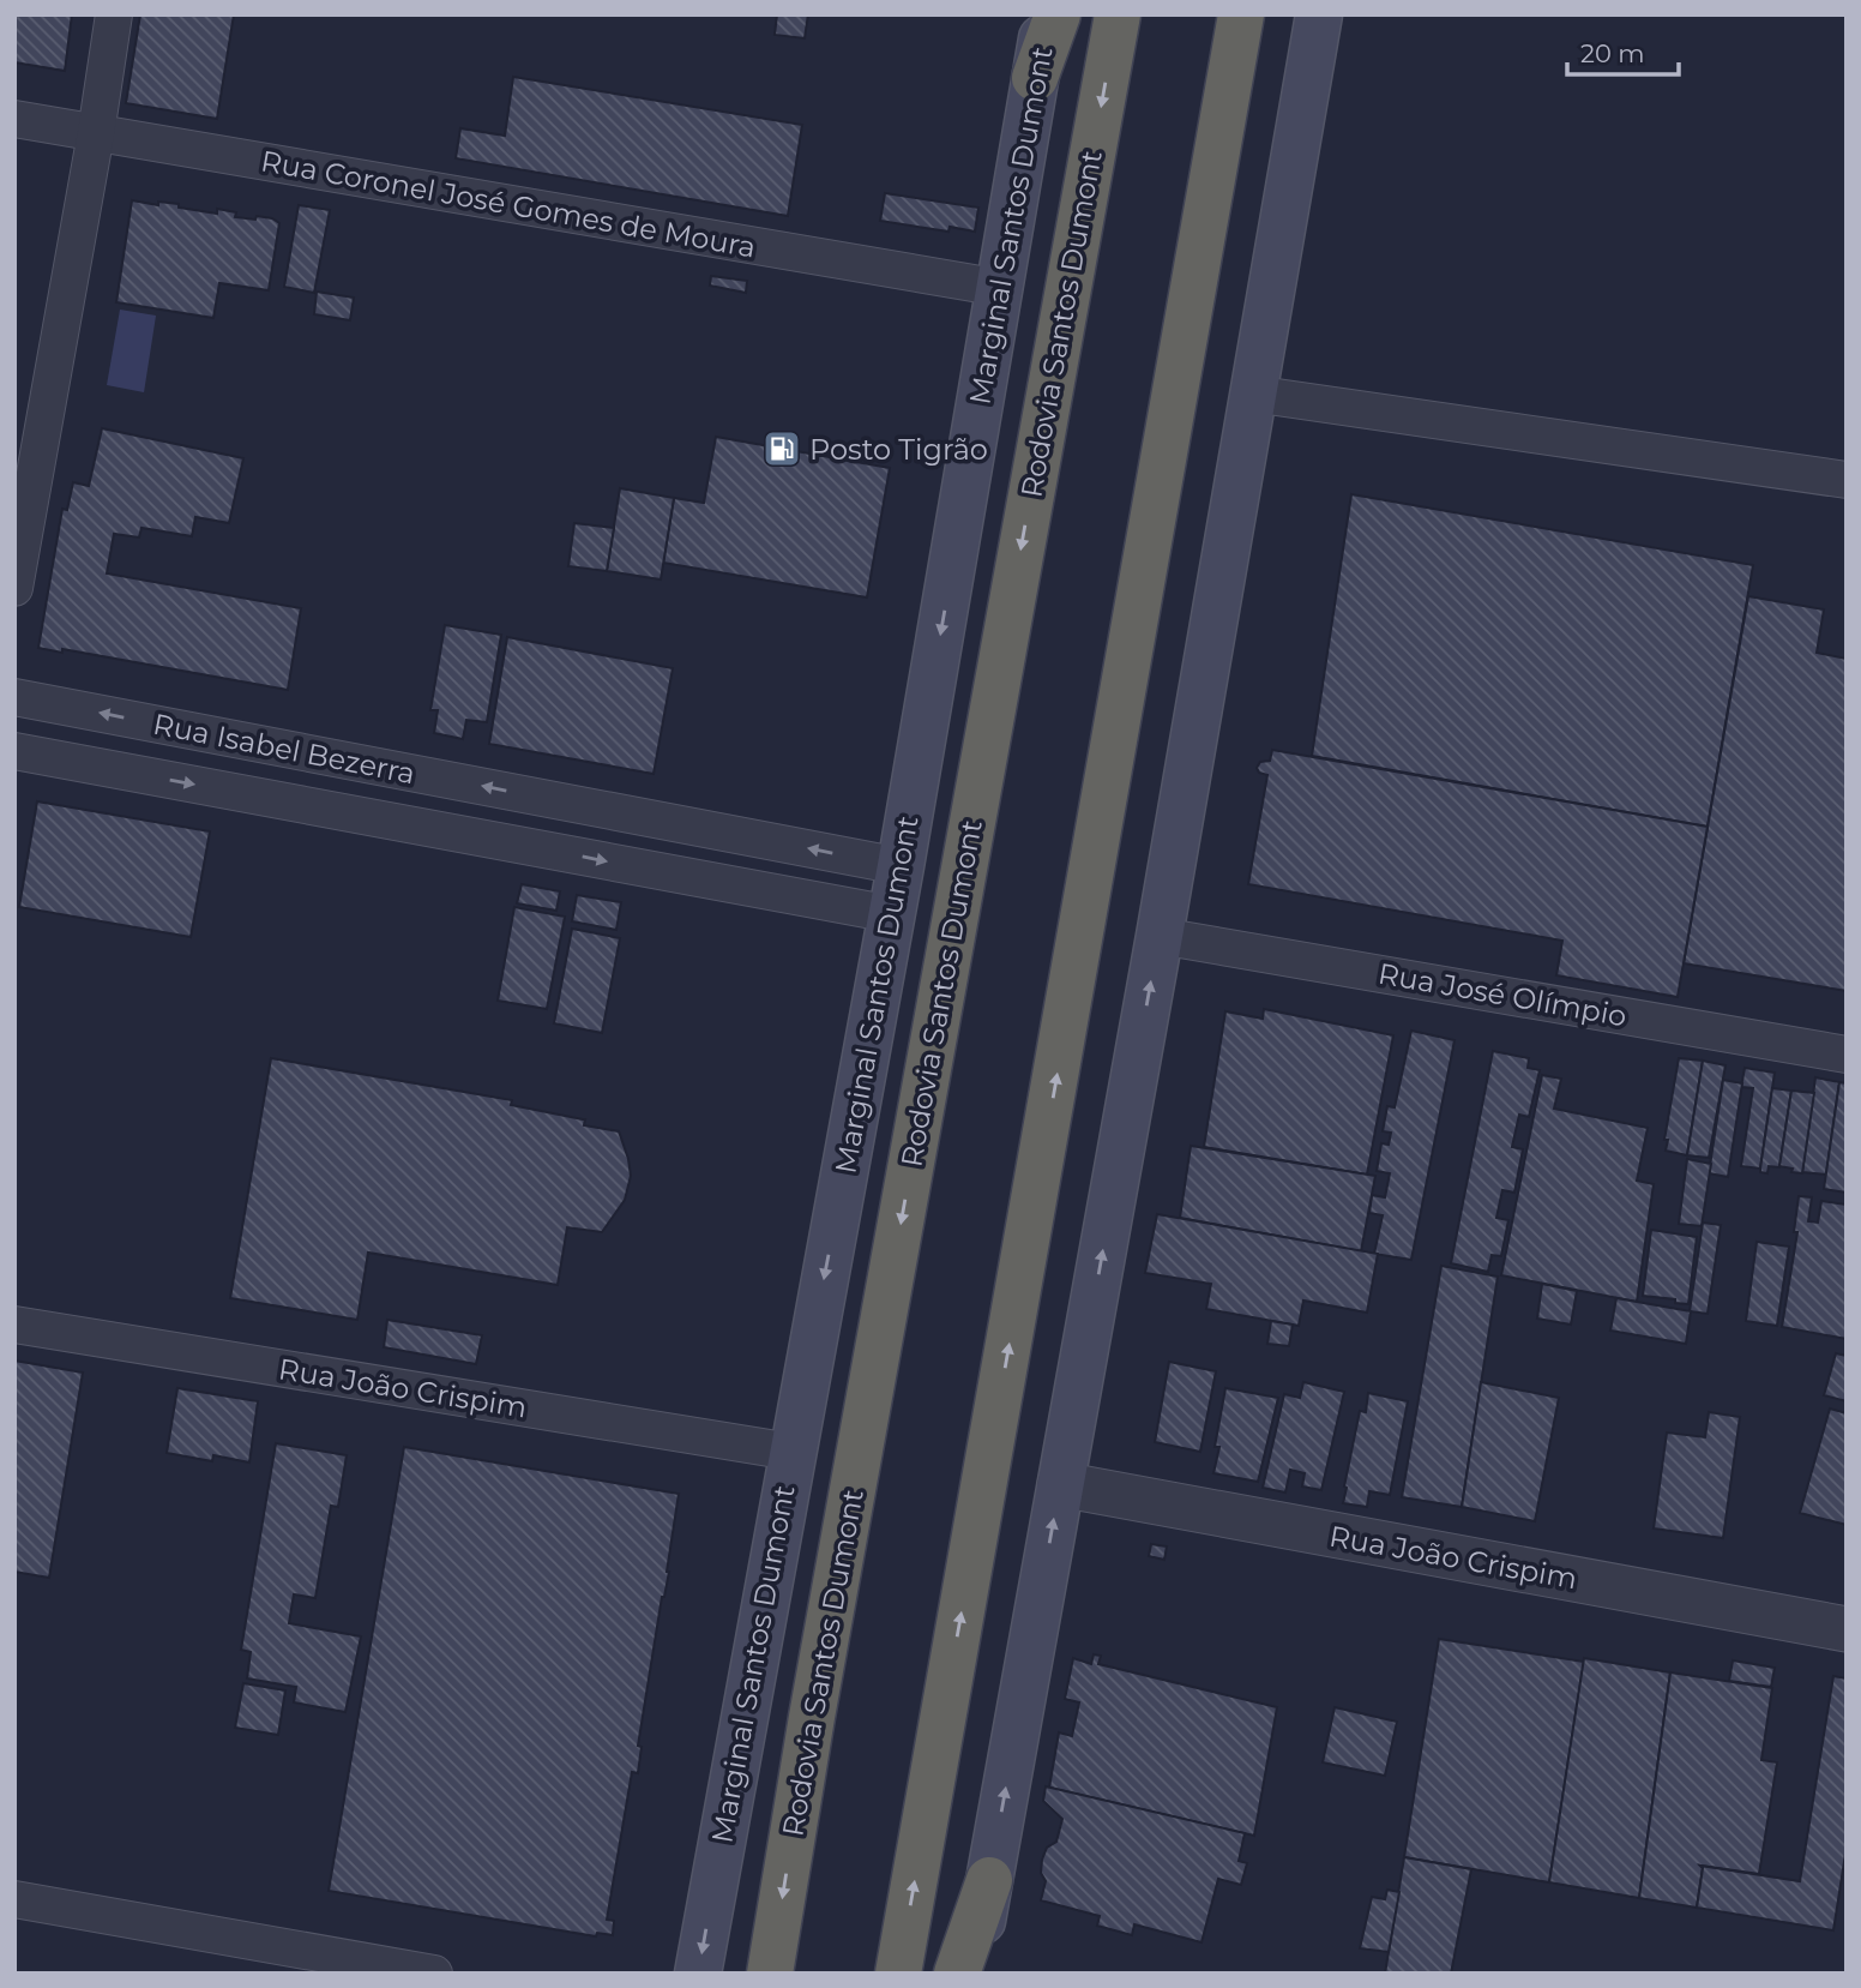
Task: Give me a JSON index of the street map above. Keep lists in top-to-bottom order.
{
  "streets": {
    "highway": ["Rodovia Santos Dumont"],
    "main road": ["Marginal Santos Dumont"],
    "street": [
      "Rua Coronel José Gomes de Moura",
      "Rua Isabel Bezerra",
      "Rua José Olímpio",
      "Rua João Crispim"
    ]
  },
  "crossings": [
    ["Rua Coronel José Gomes de Moura", "Marginal Santos Dumont"],
    ["Marginal Santos Dumont", "Rua Isabel Bezerra"],
    ["Marginal Santos Dumont", "Rua João Crispim"]
  ],
  "places": {
    "fuel station": ["Posto Tigrão"]
  },
  "scale_bar": "20 m"
}
